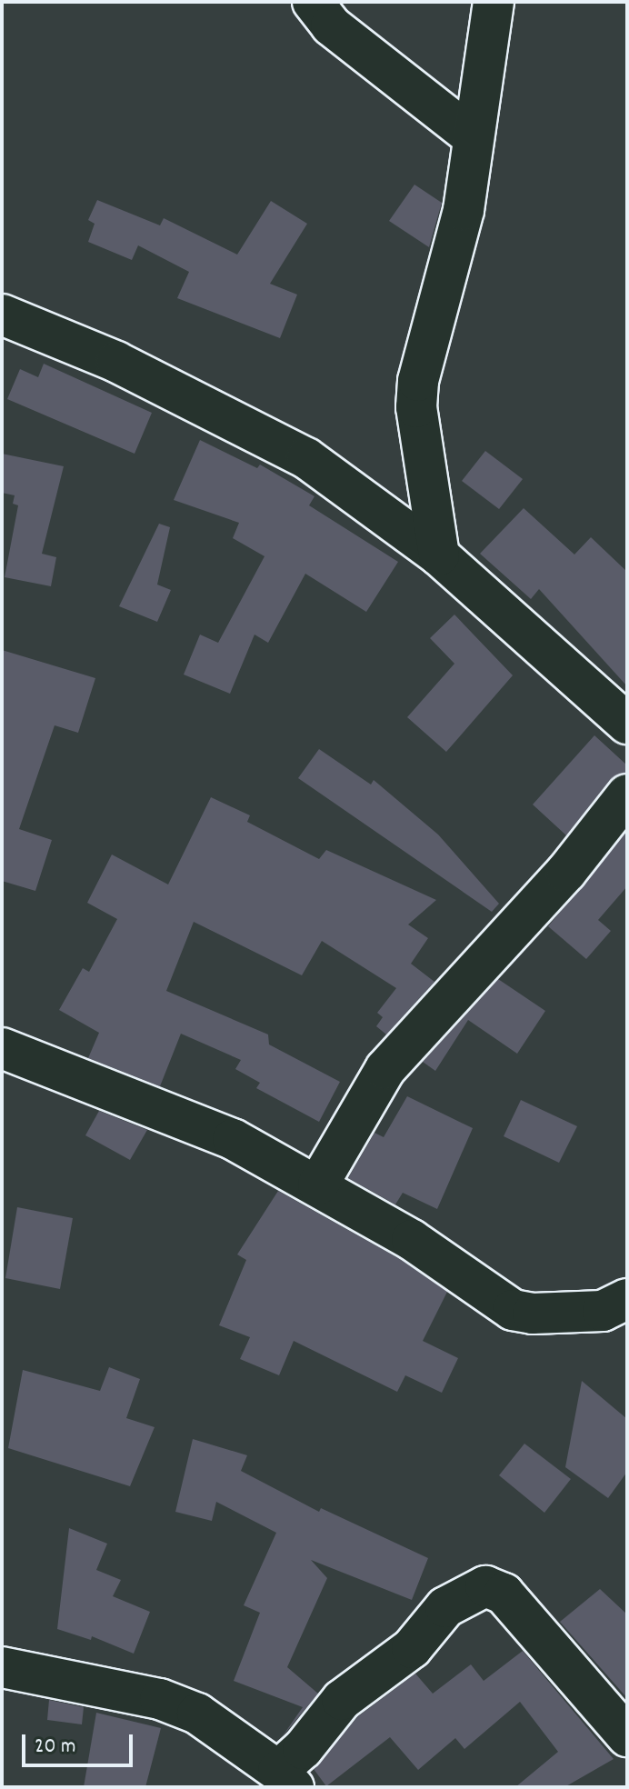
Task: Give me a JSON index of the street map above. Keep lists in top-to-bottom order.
{
  "scale_bar": "20 m"
}
